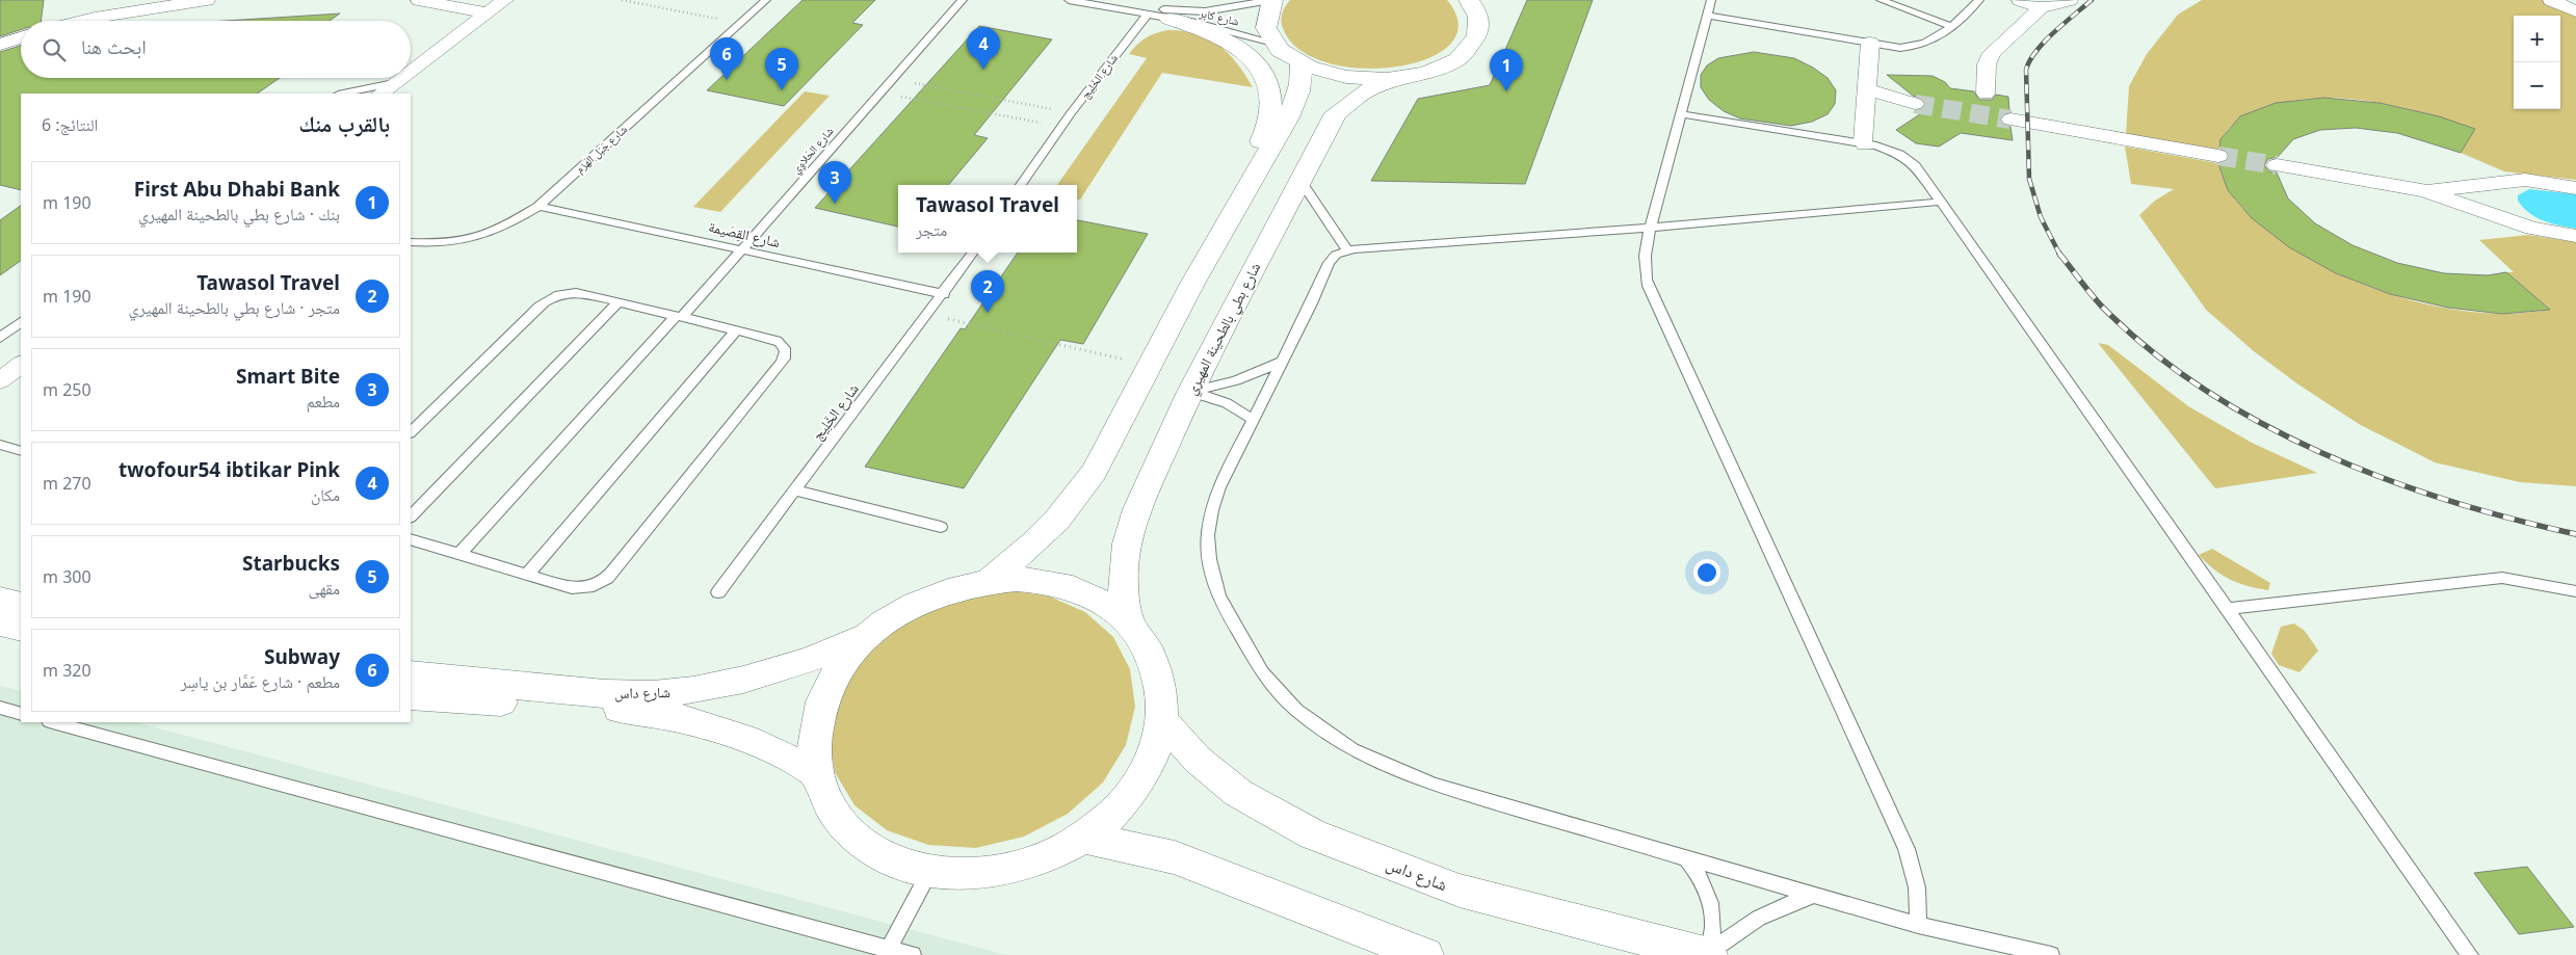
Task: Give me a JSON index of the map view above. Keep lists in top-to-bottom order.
{
  "streets": {
    "street": ["شارع بطي بالطحينة المهيري", "شارع داس"],
    "lane": [
      "شارع كابر",
      "شارع الخَلِيج",
      "شارع جَبَل الهَزم",
      "شارع الحَلاوِي",
      "شارع القِصَيمة"
    ]
  },
  "crossings": [
    ["شارع كابر", "شارع الخَلِيج"],
    ["شارع الخَلِيج", "شارع القِصَيمة"],
    ["شارع جَبَل الهَزم", "شارع القِصَيمة"],
    ["شارع الحَلاوِي", "شارع القِصَيمة"]
  ],
  "page": {
    "map_buttons": ["+", "−"],
    "search": "ابحث هنا",
    "pins": [
      "4",
      "6",
      "5",
      "1",
      "3",
      "2"
    ],
    "heading": ["بالقرب منك", "النتائج: 6"],
    "list": [
      {
        "mark": "1",
        "name": "First Abu Dhabi Bank",
        "note": "بنك · شارع بطي بالطحينة المهيري",
        "value": "190 m"
      },
      {
        "mark": "2",
        "name": "Tawasol Travel",
        "note": "متجر · شارع بطي بالطحينة المهيري",
        "value": "190 m"
      },
      {
        "mark": "3",
        "name": "Smart Bite",
        "note": "مطعم",
        "value": "250 m"
      },
      {
        "mark": "4",
        "name": "twofour54 ibtikar Pink",
        "note": "مكان",
        "value": "270 m"
      },
      {
        "mark": "5",
        "name": "Starbucks",
        "note": "مقهى",
        "value": "300 m"
      },
      {
        "mark": "6",
        "name": "Subway",
        "note": "مطعم · شارع عَمَّار بن ياسِر",
        "value": "320 m"
      }
    ],
    "popup": ["Tawasol Travel", "متجر"]
  }
}
